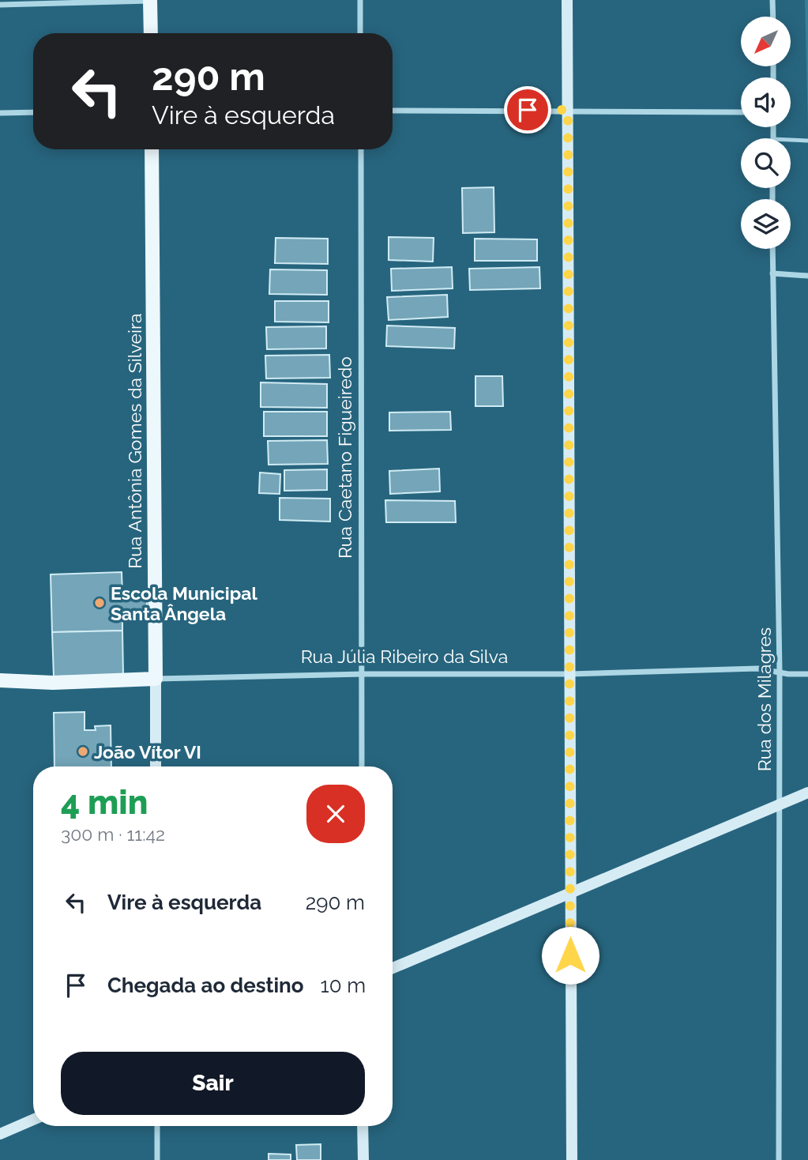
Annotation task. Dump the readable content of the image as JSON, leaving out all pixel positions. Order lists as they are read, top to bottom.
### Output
{
  "streets": {
    "main road": ["Rua Antônia Gomes da Silveira", "Rua Júlia Ribeiro da Silva"],
    "street": ["Rua Caetano Figueiredo", "Rua dos Milagres"]
  },
  "crossings": [
    ["Rua Antônia Gomes da Silveira", "Rua Júlia Ribeiro da Silva"],
    ["Rua Caetano Figueiredo", "Rua Júlia Ribeiro da Silva"],
    ["Rua Júlia Ribeiro da Silva", "Rua dos Milagres"]
  ],
  "places": ["Escola Municipal Santa Ângela", "João Vítor VI"],
  "north": "bottom left",
  "page": {
    "turn": ["290 m", "Vire à esquerda"],
    "heading": ["4 min", "300 m · 11:42"],
    "list": [
      {
        "name": "Vire à esquerda",
        "value": "290 m"
      },
      {
        "name": "Chegada ao destino",
        "value": "10 m"
      }
    ],
    "buttons": "Sair"
  }
}
